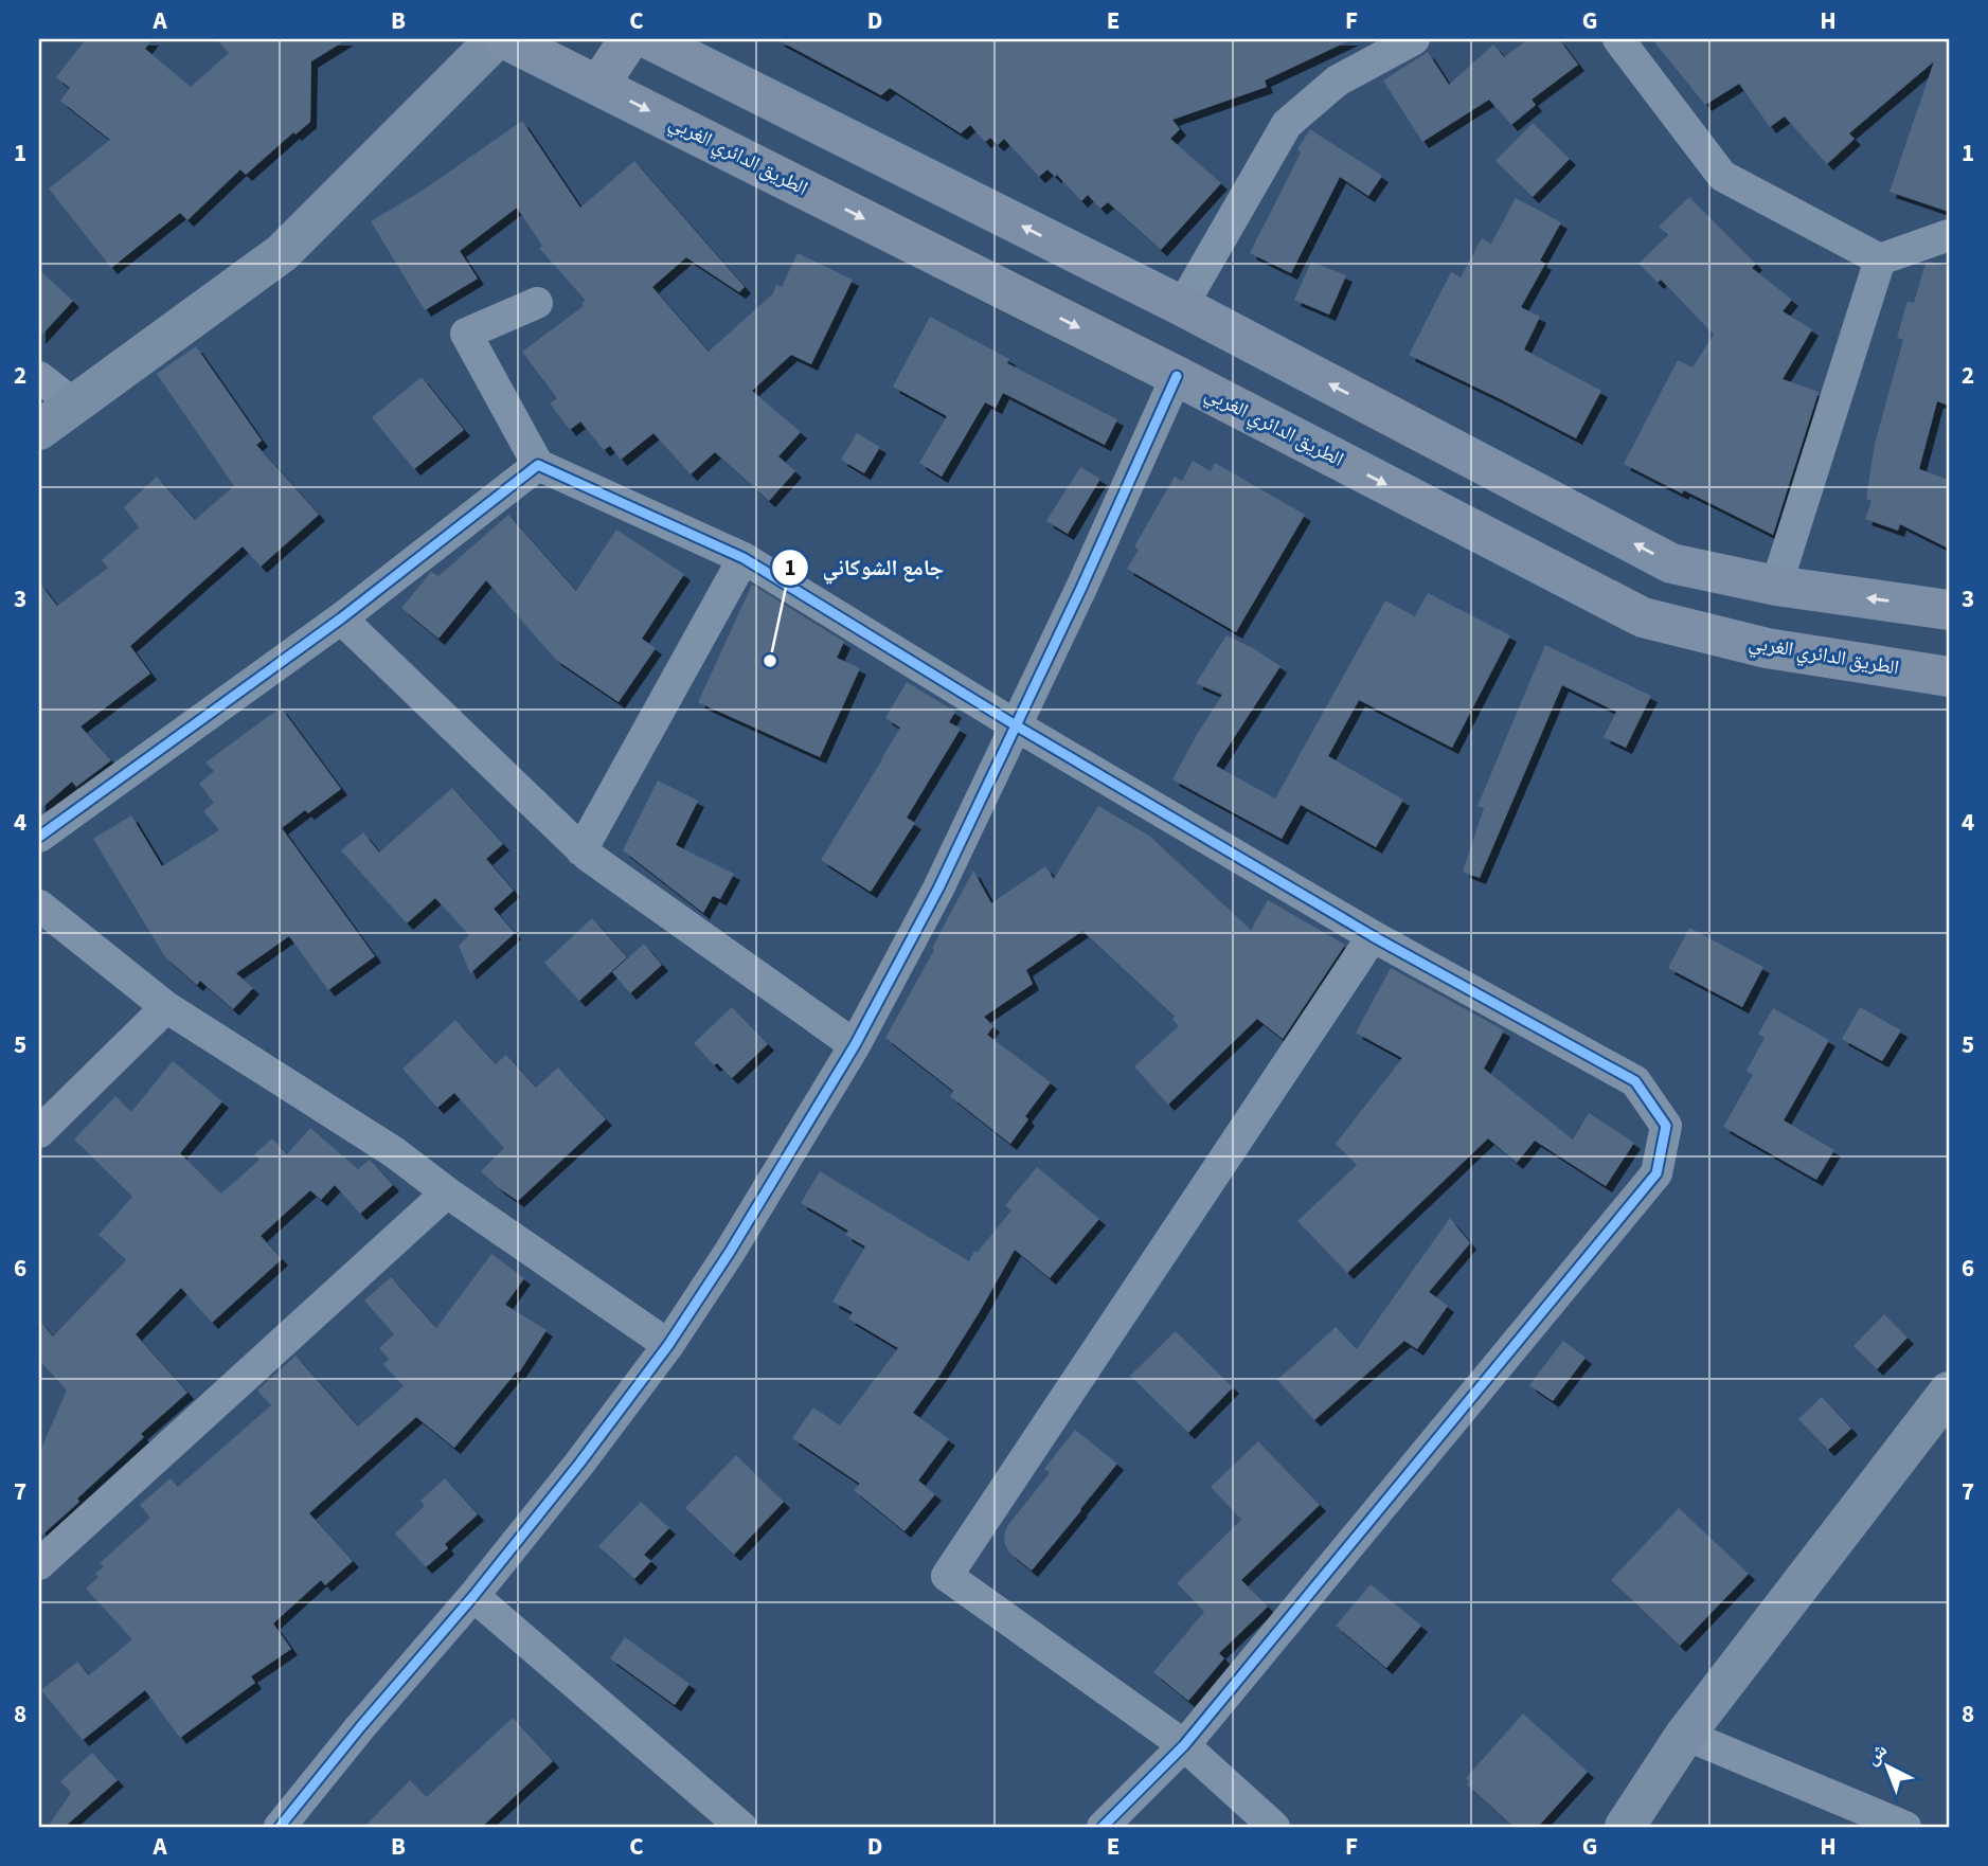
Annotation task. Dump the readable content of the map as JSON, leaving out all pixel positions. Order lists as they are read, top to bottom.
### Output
{
  "streets": {
    "main road": ["الطريق الدائري الغربي"]
  },
  "places": ["جامع الشوكاني"],
  "north": "top left",
  "grid": {
    "columns": [
      "A",
      "B",
      "C",
      "D",
      "E",
      "F",
      "G",
      "H"
    ],
    "rows": [
      "1",
      "2",
      "3",
      "4",
      "5",
      "6",
      "7",
      "8"
    ]
  }
}
